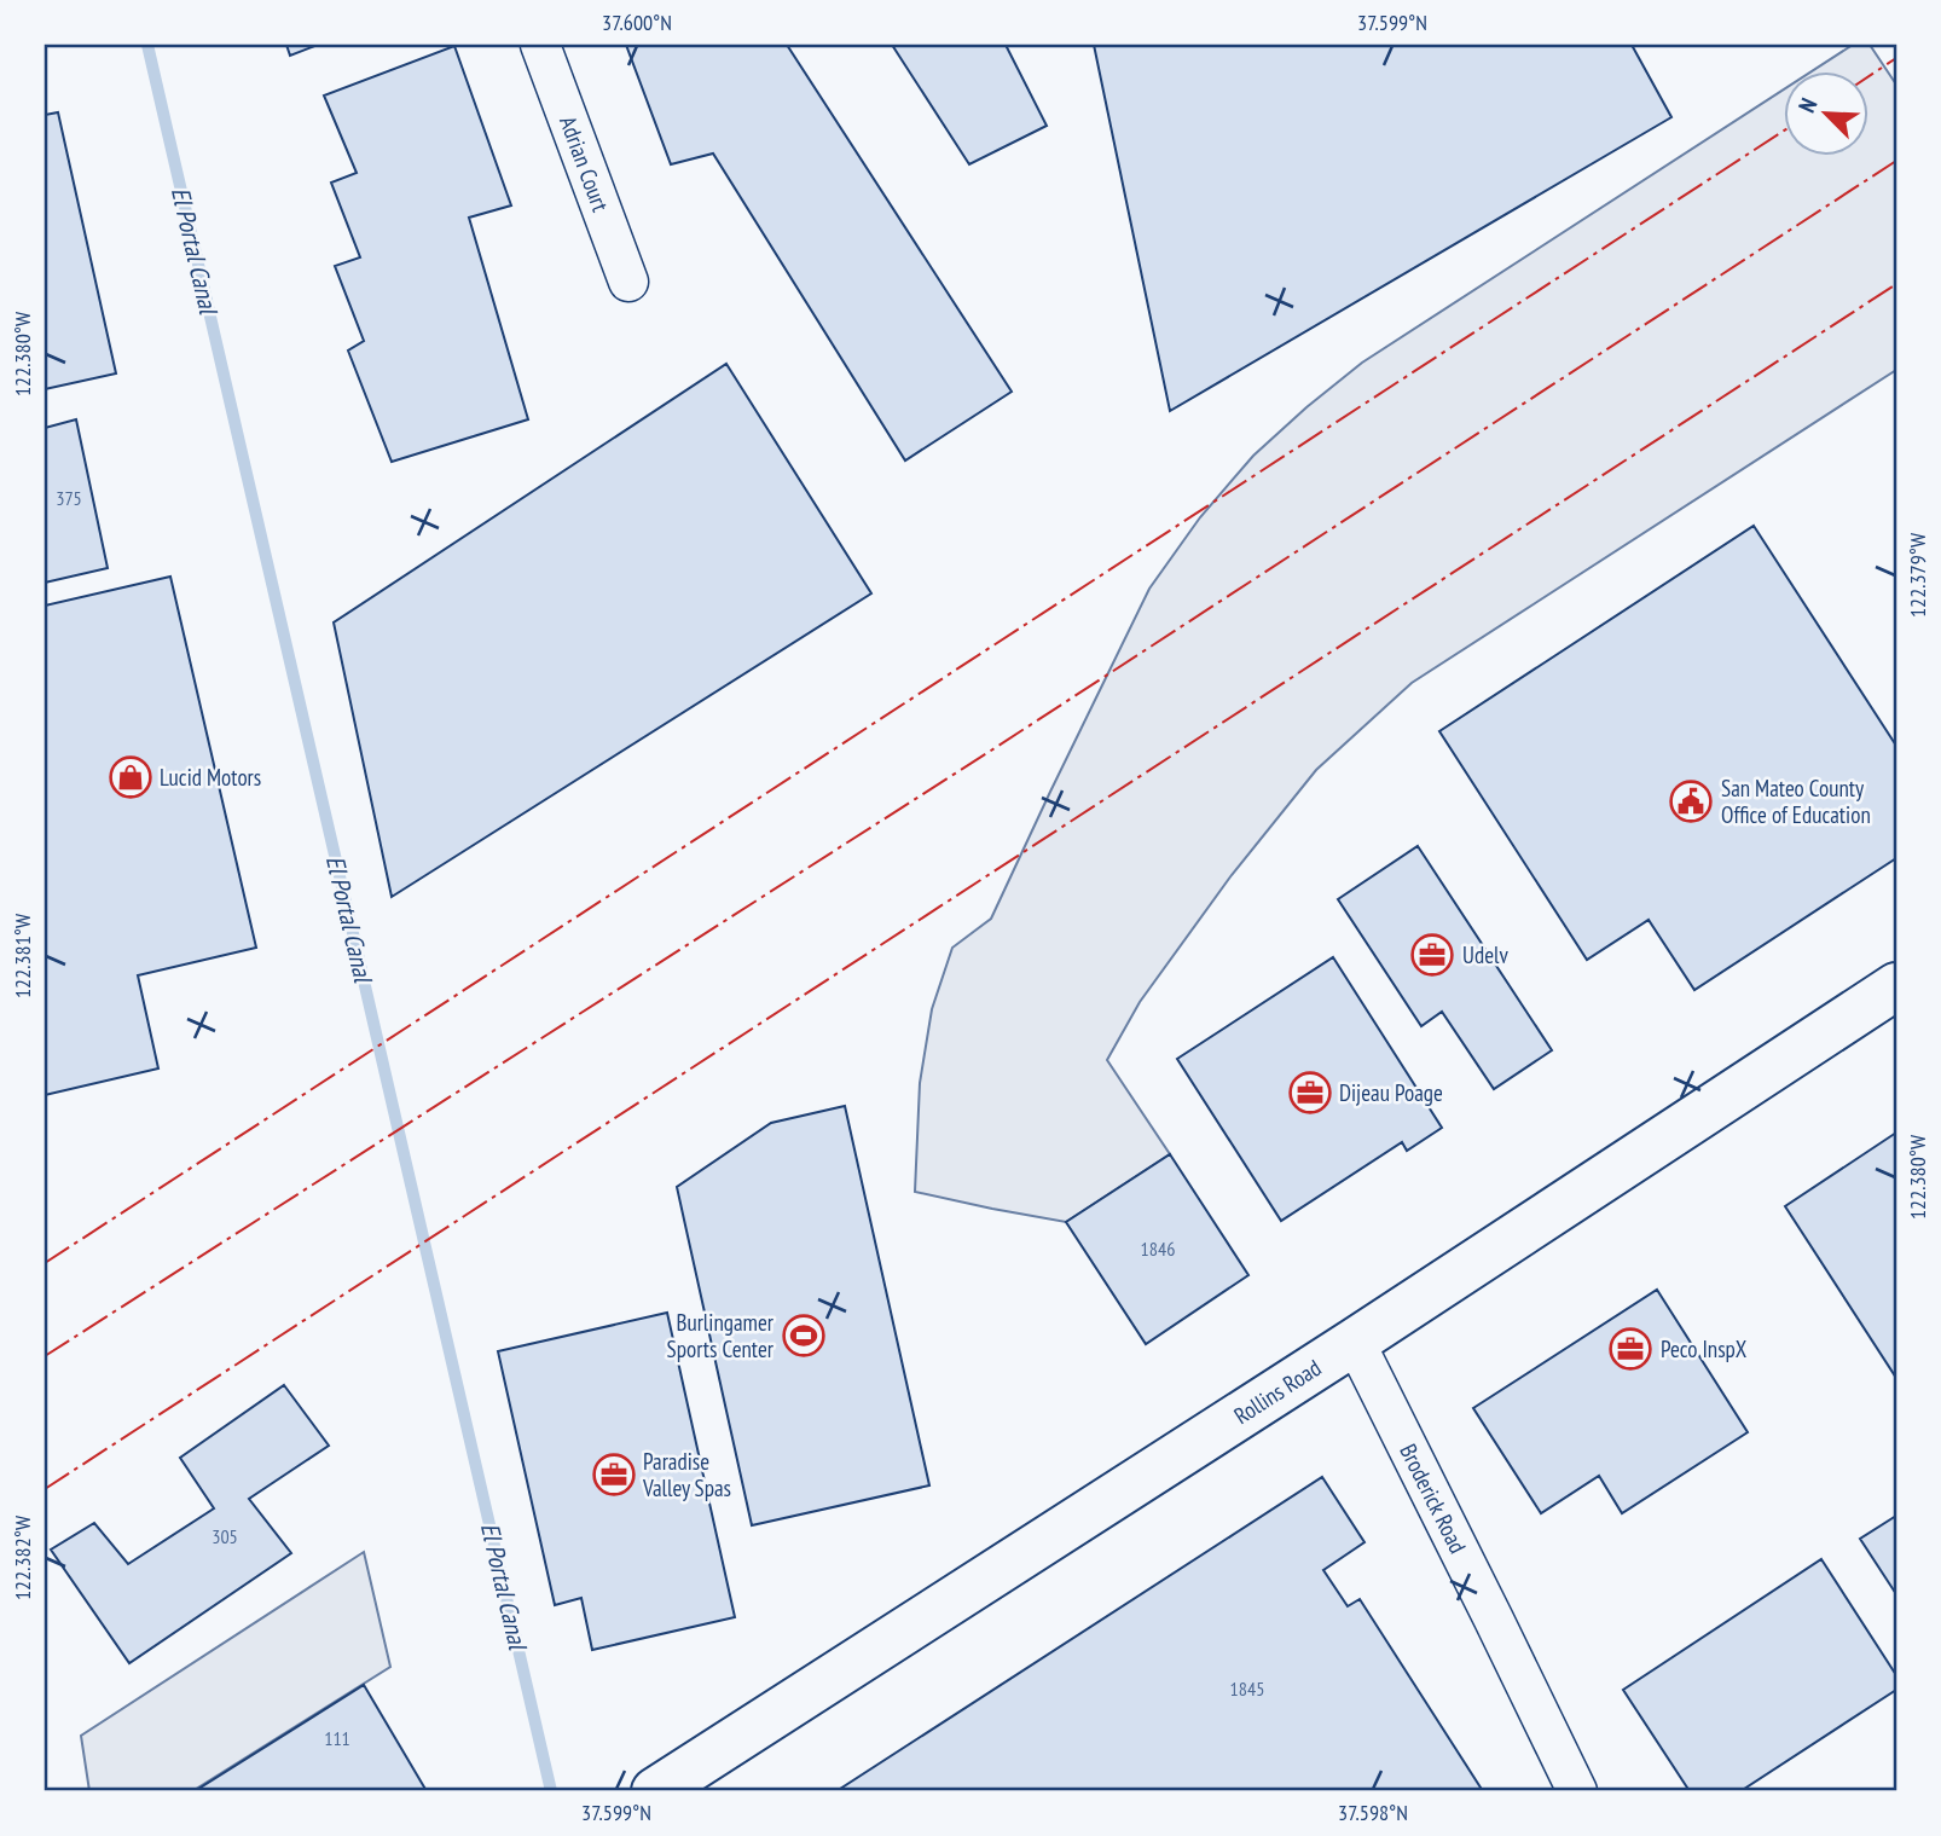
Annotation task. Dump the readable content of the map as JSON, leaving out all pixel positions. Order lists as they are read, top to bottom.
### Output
{
  "streets": {
    "main road": ["Rollins Road"],
    "street": ["Adrian Court", "Broderick Road"]
  },
  "crossings": [
    ["Rollins Road", "Broderick Road"]
  ],
  "water": ["El Portal Canal"],
  "places": {
    "shop": ["Lucid Motors"],
    "public building": ["San Mateo County Office of Education"],
    "office": [
      "Udelv",
      "Dijeau Poage",
      "Peco InspX",
      "Paradise Valley Spas"
    ],
    "sports": ["Burlingamer Sports Center"]
  },
  "house_numbers": [
    "375",
    "1846",
    "305",
    "1845",
    "111"
  ],
  "north": "top left",
  "coordinates": [
    "37.600°N",
    "37.599°N",
    "122.380°W",
    "122.379°W",
    "122.381°W",
    "122.382°W",
    "37.598°N"
  ]
}
